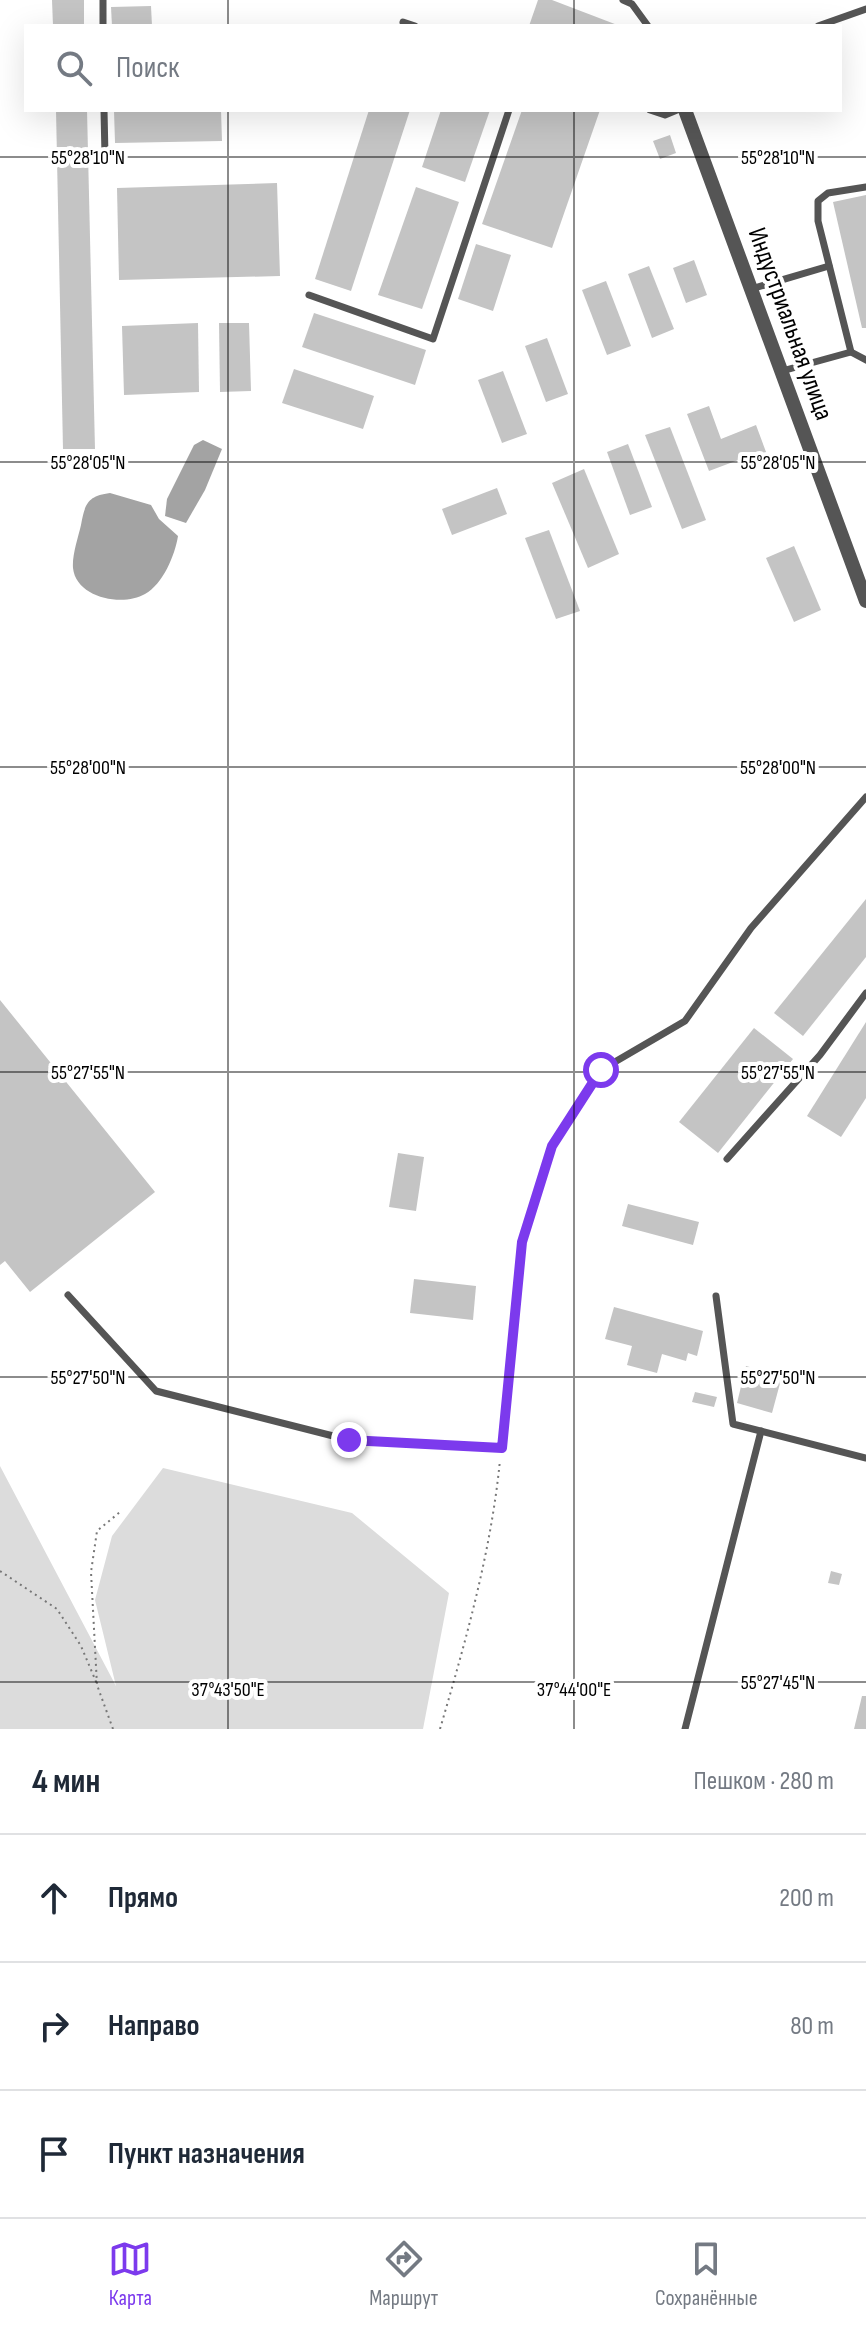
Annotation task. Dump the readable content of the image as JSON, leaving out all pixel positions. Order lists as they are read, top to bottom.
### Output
{
  "streets": {
    "street": ["Индустриальная улица"]
  },
  "page": {
    "search": "Поиск",
    "heading": ["4 мин", "Пешком · 280 m"],
    "list": [
      ["Прямо", "200 m"],
      ["Направо", "80 m"],
      "Пункт назначения"
    ],
    "nav": ["Карта", "Маршрут", "Сохранённые"]
  },
  "coordinates": [
    "55°28'10\"N",
    "55°28'05\"N",
    "55°28'00\"N",
    "55°27'55\"N",
    "55°27'50\"N",
    "55°27'45\"N",
    "37°43'50\"E",
    "37°44'00\"E"
  ]
}
